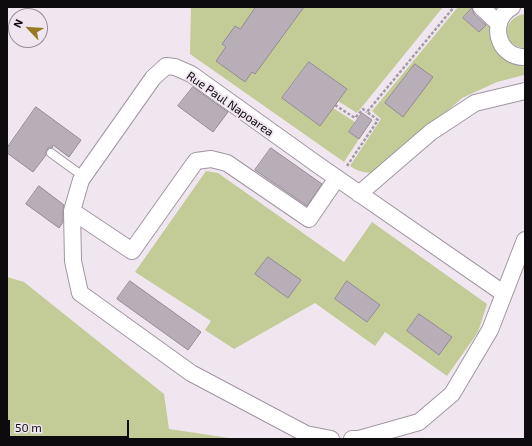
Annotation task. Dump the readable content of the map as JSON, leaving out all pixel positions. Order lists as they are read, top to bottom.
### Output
{
  "streets": {
    "street": ["Rue Paul Napoarea"]
  },
  "scale_bar": "50 m",
  "north": "top left"
}
